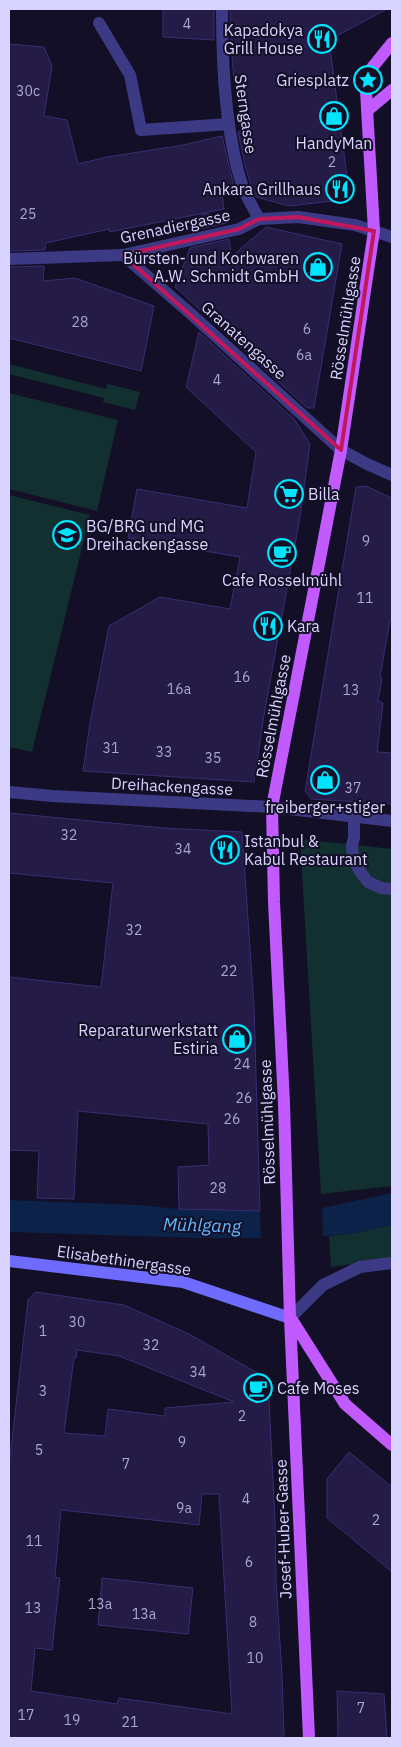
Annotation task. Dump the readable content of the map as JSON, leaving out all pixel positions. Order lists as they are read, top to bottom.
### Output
{
  "streets": {
    "main road": ["Rösselmühlgasse", "Elisabethinergasse", "Josef-Huber-Gasse"],
    "street": [
      "Sterngasse",
      "Grenadiergasse",
      "Granatengasse",
      "Dreihackengasse"
    ]
  },
  "crossings": [
    ["Sterngasse", "Grenadiergasse"],
    ["Grenadiergasse", "Rösselmühlgasse"],
    ["Grenadiergasse", "Granatengasse"],
    ["Rösselmühlgasse", "Granatengasse"],
    ["Rösselmühlgasse", "Dreihackengasse"],
    ["Rösselmühlgasse", "Elisabethinergasse"],
    ["Rösselmühlgasse", "Josef-Huber-Gasse"],
    ["Elisabethinergasse", "Josef-Huber-Gasse"]
  ],
  "water": ["Mühlgang"],
  "places": {
    "restaurant": [
      "Kapadokya Grill House",
      "Ankara Grillhaus",
      "Kara",
      "Istanbul & Kabul Restaurant"
    ],
    "place": ["Griesplatz"],
    "shop": [
      "HandyMan",
      "Bürsten- und Korbwaren A.W. Schmidt GmbH",
      "freiberger+stiger",
      "Reparaturwerkstatt Estiria"
    ],
    "supermarket": ["Billa"],
    "school or university": ["BG/BRG und MG Dreihackengasse"],
    "cafe": ["Cafe Rosselmühl", "Cafe Moses"]
  },
  "house_numbers": [
    "4",
    "30c",
    "2",
    "25",
    "28",
    "6",
    "6a",
    "4",
    "9",
    "11",
    "16",
    "16a",
    "13",
    "31",
    "33",
    "35",
    "37",
    "32",
    "34",
    "32",
    "22",
    "24",
    "26",
    "26",
    "28",
    "30",
    "1",
    "32",
    "34",
    "3",
    "2",
    "9",
    "5",
    "7",
    "4",
    "9a",
    "2",
    "11",
    "6",
    "13a",
    "13",
    "13a",
    "8",
    "10",
    "7",
    "17",
    "19",
    "21"
  ]
}
